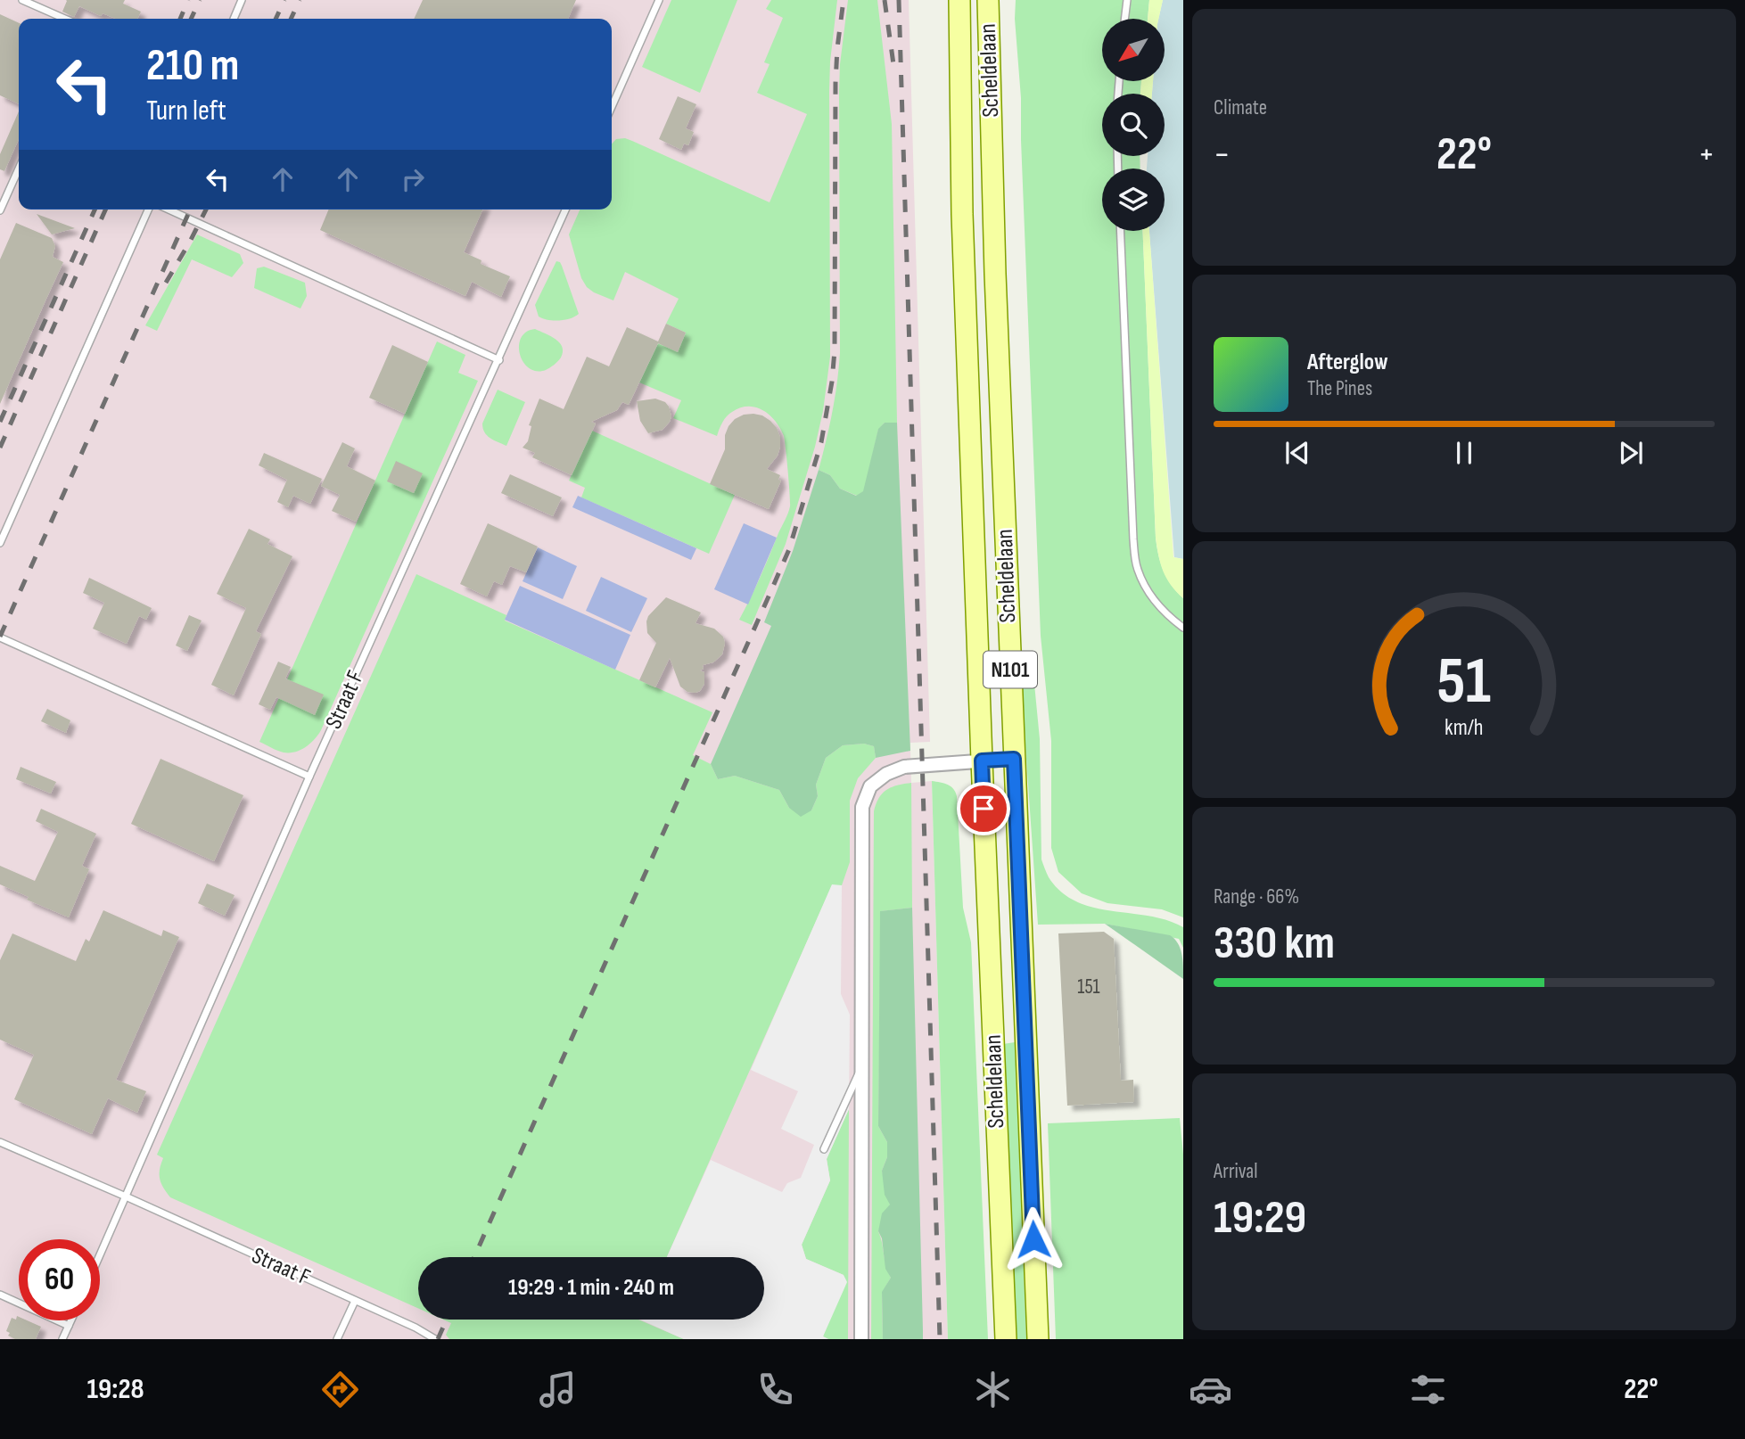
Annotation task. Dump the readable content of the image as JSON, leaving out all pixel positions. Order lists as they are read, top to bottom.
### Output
{
  "streets": {
    "main road": ["Scheldelaan", "N101"],
    "lane": ["Straat F"]
  },
  "house_numbers": ["151"],
  "north": "bottom left",
  "page": {
    "tile": [
      "Climate",
      ["Range · 66%", "330 km"],
      ["Arrival", "19:29"]
    ],
    "turn": ["210 m", "Turn left"],
    "heat": ["−", "22°", "+"],
    "song": ["Afterglow", "The Pines"],
    "limit": "60",
    "trip": "19:29 · 1 min · 240 m",
    "tabs": ["19:28", "22°"],
    "gauge": ["51", "km/h"]
  }
}
